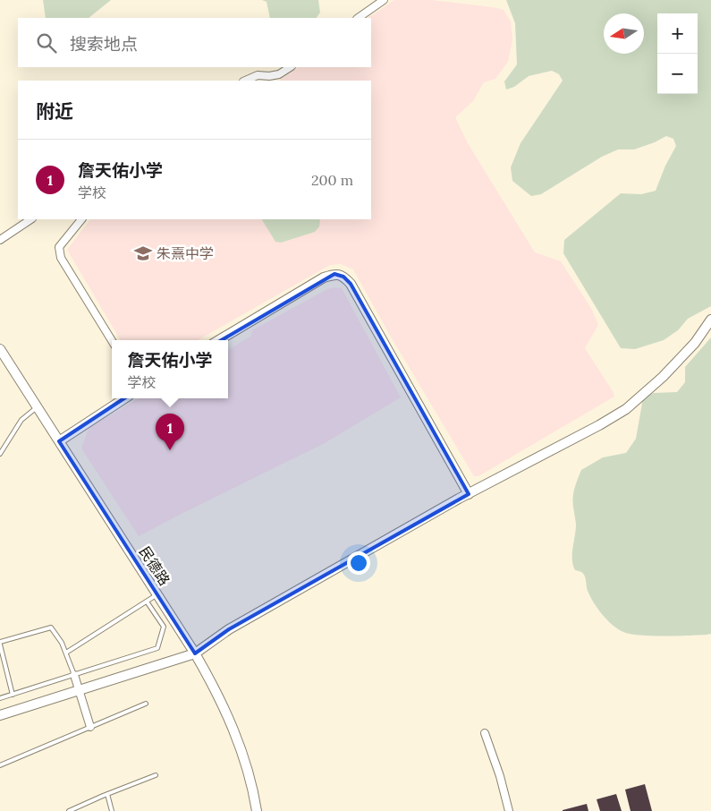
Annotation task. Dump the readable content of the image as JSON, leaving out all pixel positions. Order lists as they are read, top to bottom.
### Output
{
  "streets": {
    "street": ["民德路"]
  },
  "places": {
    "school or university": ["朱熹中学"]
  },
  "north": "left",
  "page": {
    "map_buttons": ["+", "−"],
    "search": "搜索地点",
    "heading": "附近",
    "list": [
      {
        "mark": "1",
        "name": "詹天佑小学",
        "note": "学校",
        "value": "200 m"
      }
    ],
    "popup": ["詹天佑小学", "学校"],
    "pins": "1"
  }
}
